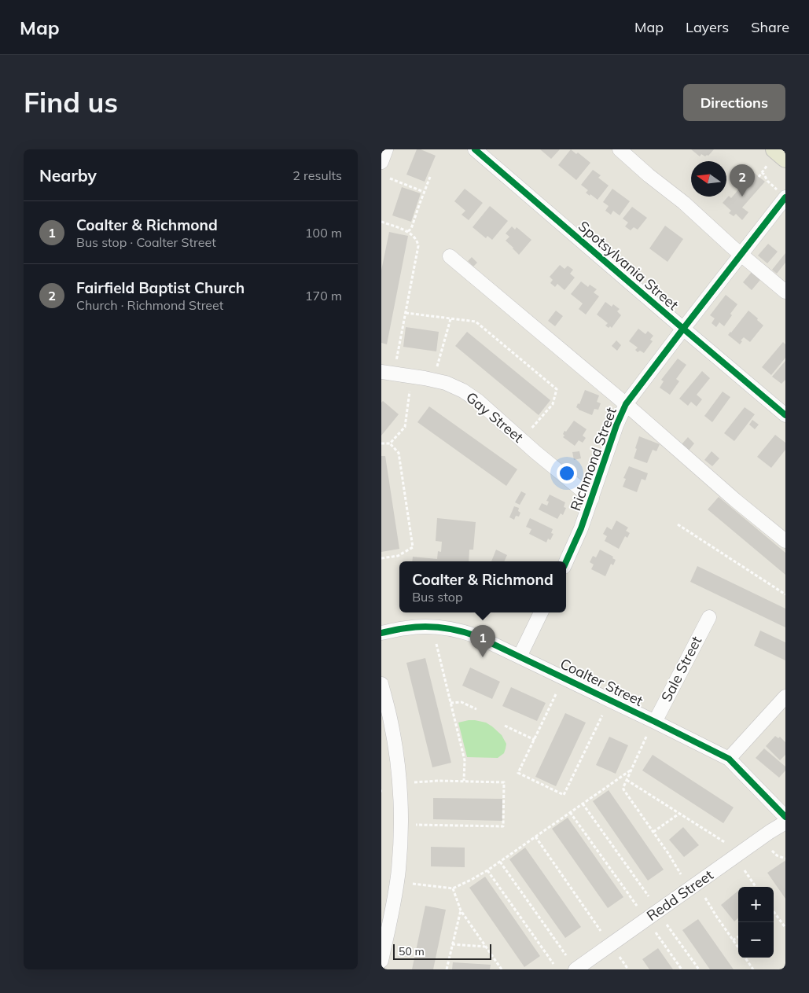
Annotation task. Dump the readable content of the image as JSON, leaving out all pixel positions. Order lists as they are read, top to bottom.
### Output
{
  "streets": {
    "street": [
      "Spotsylvania Street",
      "Gay Street",
      "Richmond Street",
      "Sale Street",
      "Coalter Street",
      "Redd Street"
    ]
  },
  "crossings": [
    ["Spotsylvania Street", "Richmond Street"],
    ["Gay Street", "Richmond Street"],
    ["Sale Street", "Coalter Street"]
  ],
  "scale_bar": "50 m",
  "north": "left",
  "page": {
    "header": "Map",
    "nav": ["Map", "Layers", "Share"],
    "buttons": "Directions",
    "title": "Find us",
    "heading": ["Nearby", "2 results"],
    "pins": ["2", "1"],
    "list": [
      {
        "mark": "1",
        "name": "Coalter & Richmond",
        "note": "Bus stop · Coalter Street",
        "value": "100 m"
      },
      {
        "mark": "2",
        "name": "Fairfield Baptist Church",
        "note": "Church · Richmond Street",
        "value": "170 m"
      }
    ],
    "popup": ["Coalter & Richmond", "Bus stop"],
    "map_buttons": ["+", "−"],
    "scale": "50 m"
  }
}
